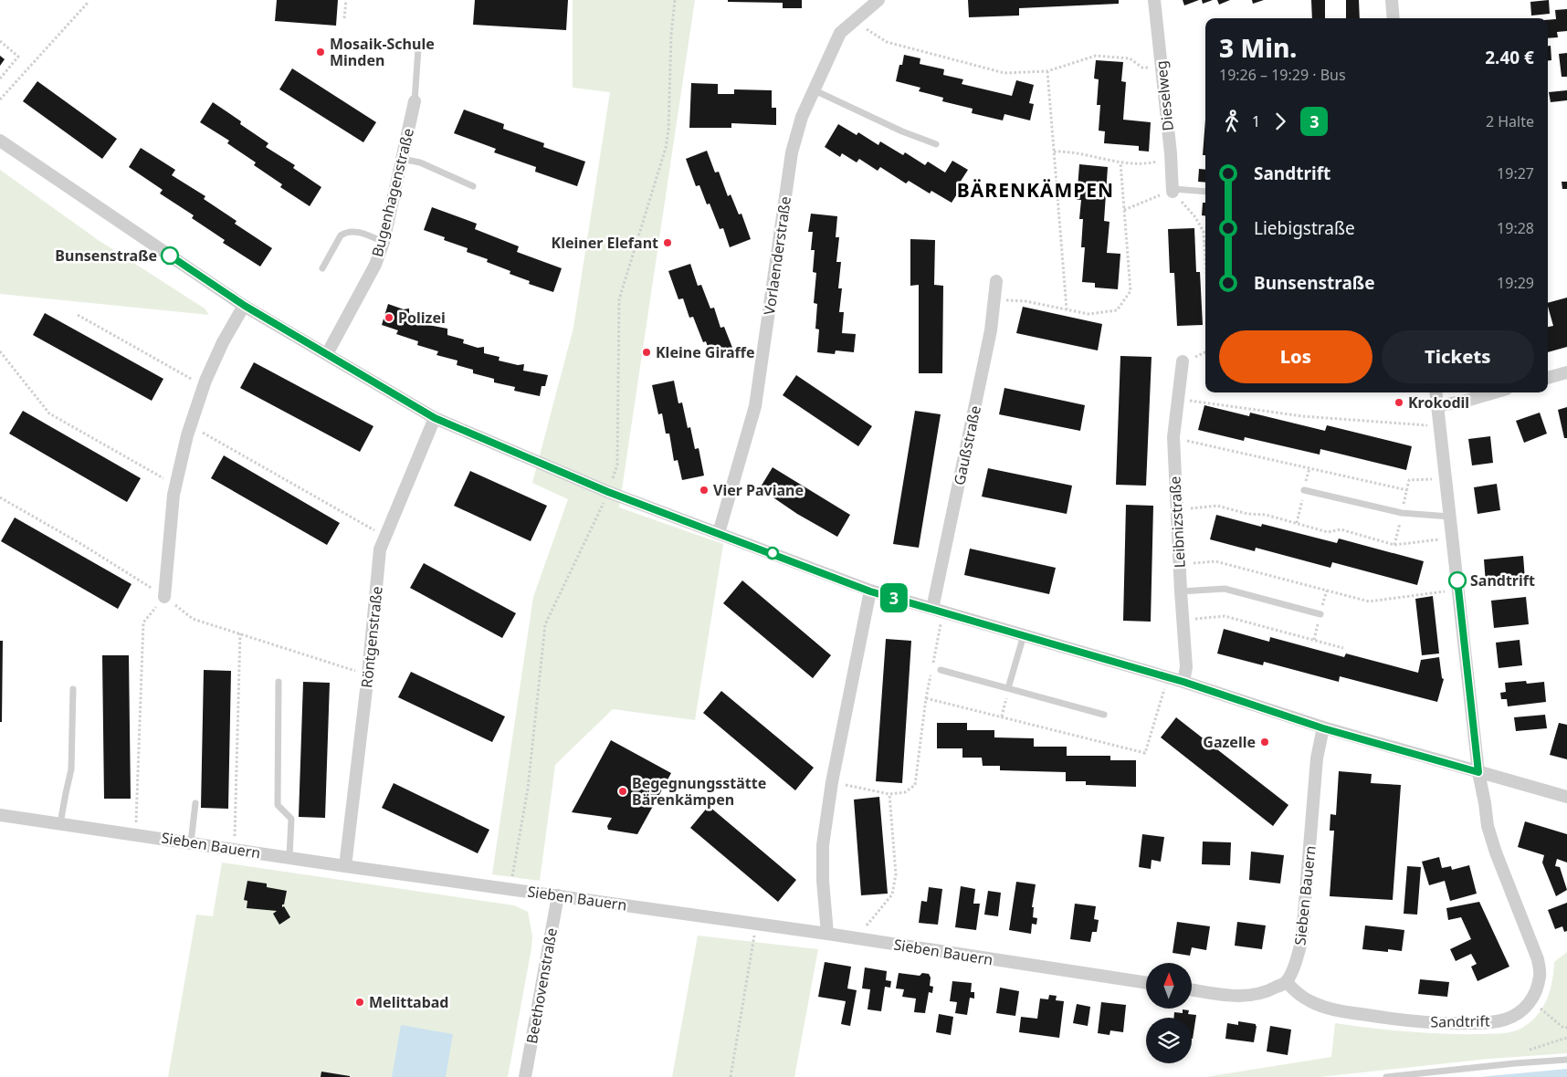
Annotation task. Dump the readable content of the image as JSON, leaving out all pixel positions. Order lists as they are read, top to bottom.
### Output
{
  "streets": {
    "street": [
      "Dieselweg",
      "Bugenhagenstraße",
      "Vorlaenderstraße",
      "Gaußstraße",
      "Leibnizstraße",
      "Röntgenstraße",
      "Sieben Bauern",
      "Beethovenstraße",
      "Sandtrift"
    ]
  },
  "crossings": [
    ["Röntgenstraße", "Sieben Bauern"],
    ["Sieben Bauern", "Beethovenstraße"],
    ["Sieben Bauern", "Sandtrift"]
  ],
  "districts": ["BÄRENKÄMPEN"],
  "places": [
    "Mosaik-Schule Minden",
    "Kleiner Elefant",
    "Bunsenstraße",
    "Polizei",
    "Kleine Giraffe",
    "Krokodil",
    "Vier Paviane",
    "Sandtrift",
    "Gazelle",
    "Begegnungsstätte Bärenkämpen",
    "Melittabad"
  ],
  "lines": ["bus line 3"],
  "north": "top",
  "page": {
    "on_map": "3",
    "heading": ["3 Min.", "19:26 – 19:29 · Bus", "2.40 €"],
    "legs": ["1", "3", "2 Halte"],
    "list": [
      {
        "name": "Sandtrift",
        "value": "19:27"
      },
      {
        "name": "Liebigstraße",
        "value": "19:28"
      },
      {
        "name": "Bunsenstraße",
        "value": "19:29"
      }
    ],
    "buttons": ["Los", "Tickets"]
  }
}
